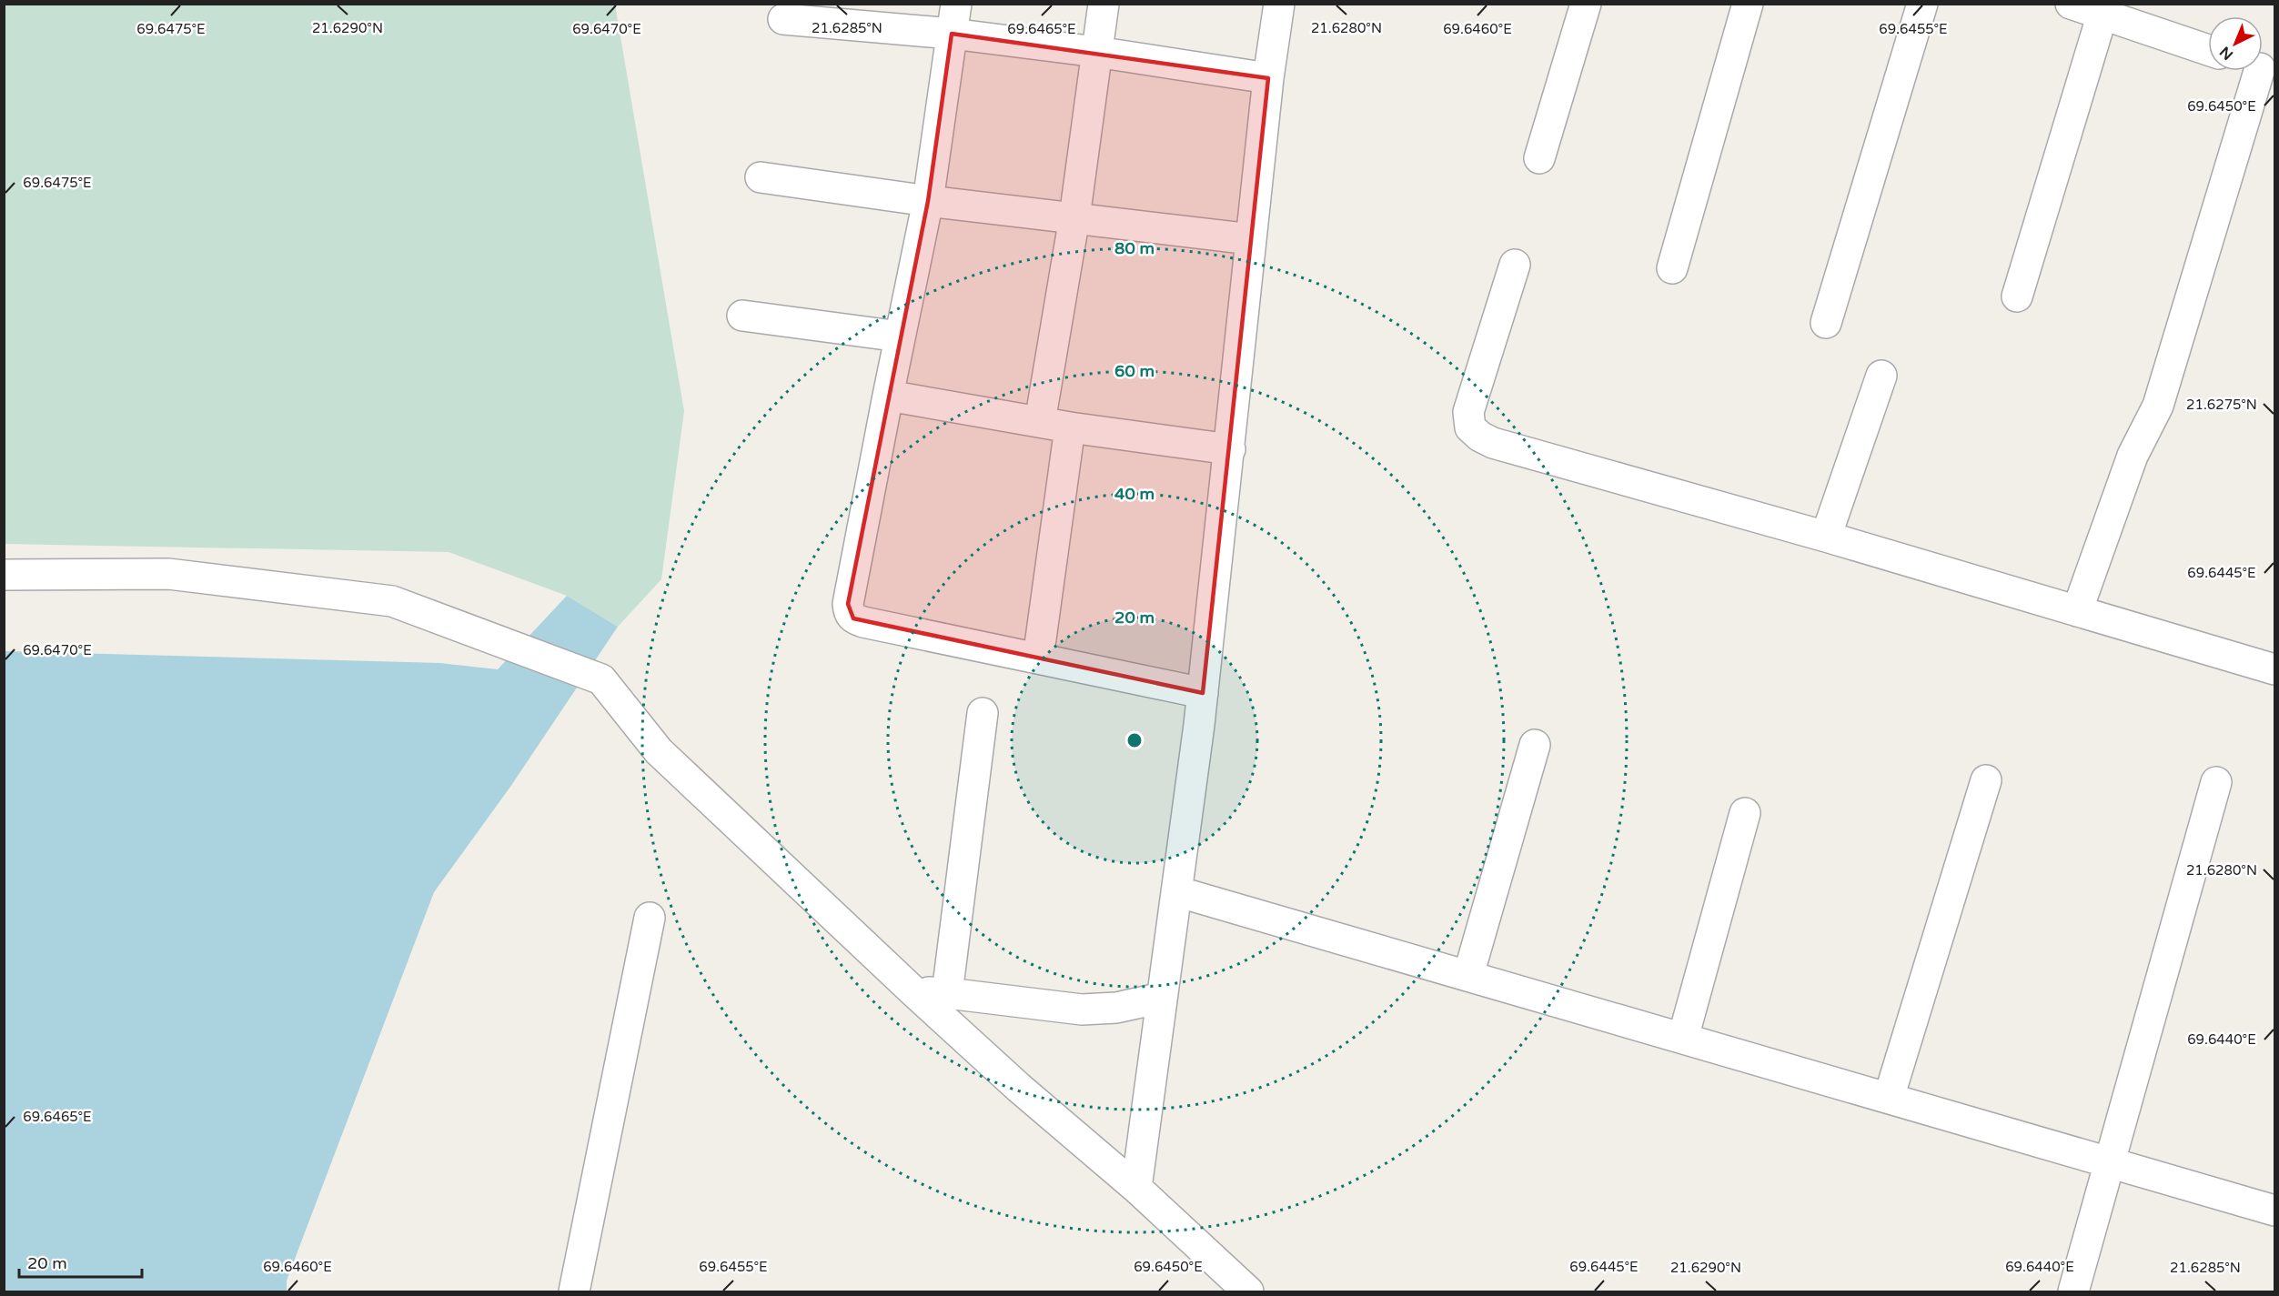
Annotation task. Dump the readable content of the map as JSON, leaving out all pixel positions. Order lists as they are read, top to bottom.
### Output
{
  "scale_bar": "20 m",
  "north": "bottom left",
  "coordinates": [
    "21.6290°N",
    "21.6285°N",
    "21.6280°N",
    "69.6460°E",
    "69.6475°E",
    "69.6470°E",
    "69.6465°E",
    "69.6455°E",
    "69.6450°E",
    "21.6275°N",
    "69.6445°E",
    "69.6440°E"
  ],
  "rings": [
    "80 m",
    "60 m",
    "40 m",
    "20 m"
  ]
}
